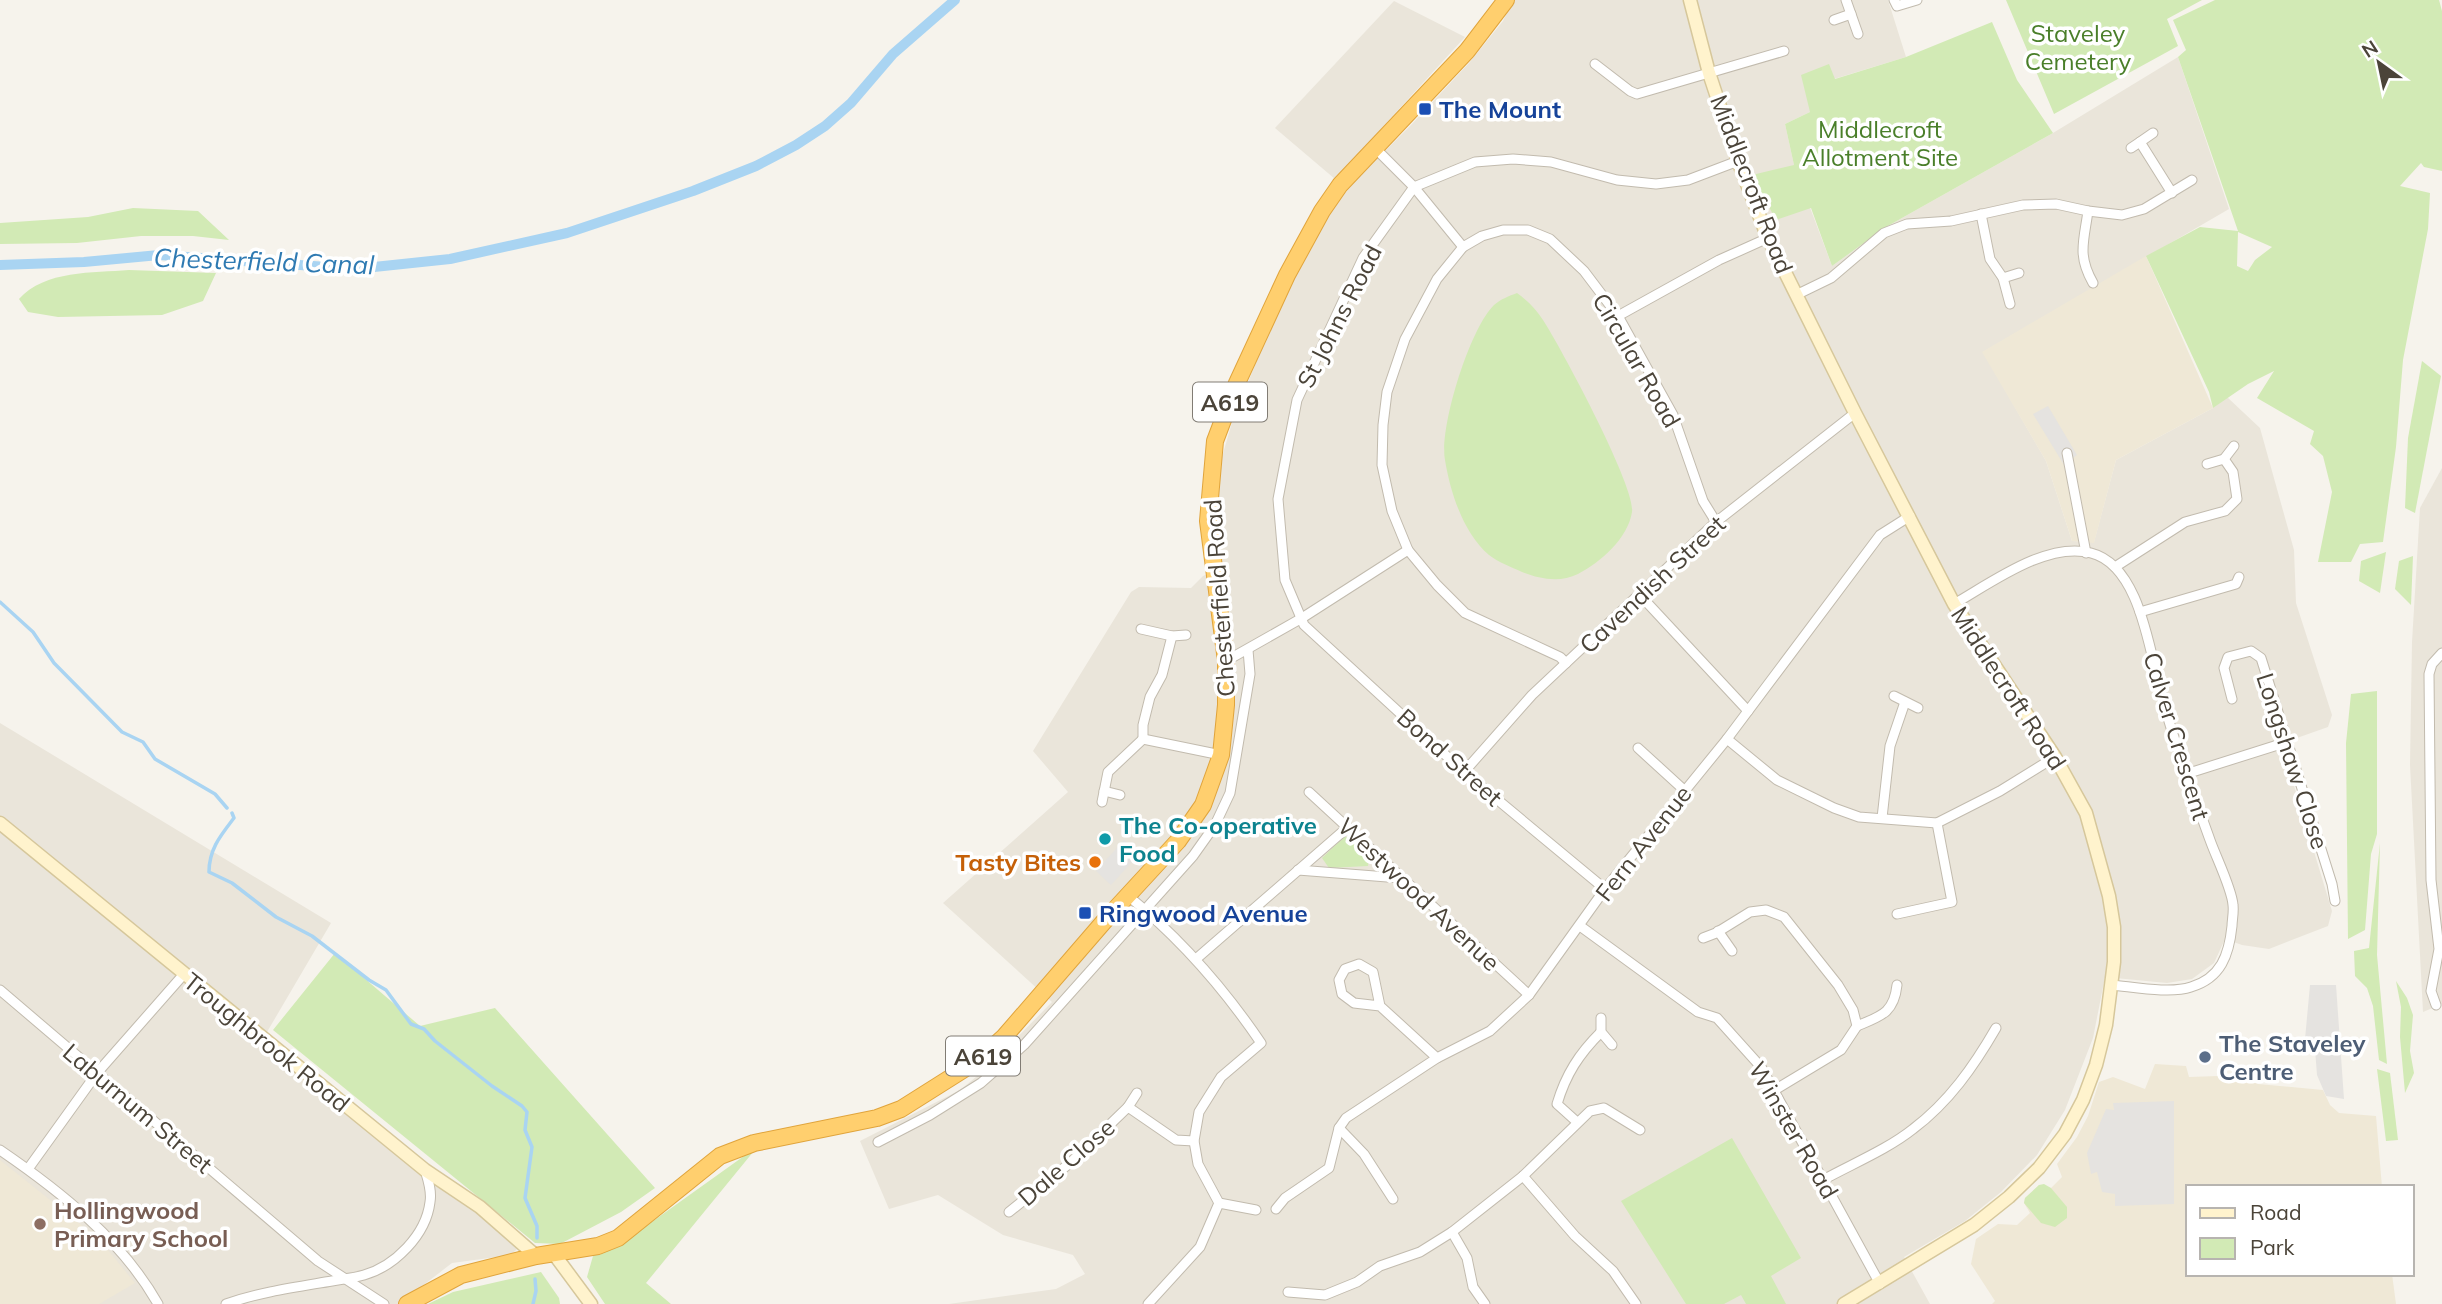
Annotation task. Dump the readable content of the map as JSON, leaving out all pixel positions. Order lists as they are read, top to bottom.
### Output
{
  "streets": {
    "highway": ["A619", "Chesterfield Road"],
    "street": [
      "Middlecroft Road",
      "St Johns Road",
      "Circular Road",
      "Cavendish Street",
      "Calver Crescent",
      "Bond Street",
      "Longshaw Close",
      "Fern Avenue",
      "Westwood Avenue",
      "Troughbrook Road",
      "Laburnum Street",
      "Winster Road",
      "Dale Close"
    ]
  },
  "crossings": [
    ["Middlecroft Road", "Cavendish Street"],
    ["Middlecroft Road", "Calver Crescent"],
    ["Middlecroft Road", "Fern Avenue"],
    ["Middlecroft Road", "Winster Road"],
    ["St Johns Road", "Bond Street"],
    ["Circular Road", "Cavendish Street"],
    ["A619", "Chesterfield Road"],
    ["A619", "Troughbrook Road"],
    ["Cavendish Street", "Bond Street"],
    ["Bond Street", "Fern Avenue"],
    ["Fern Avenue", "Westwood Avenue"],
    ["Fern Avenue", "Winster Road"]
  ],
  "water": ["Chesterfield Canal"],
  "parks": ["Staveley Cemetery", "Middlecroft Allotment Site"],
  "places": {
    "transit": ["The Mount", "Ringwood Avenue"],
    "other": [
      "The Co-operative Food",
      "Tasty Bites",
      "The Staveley Centre",
      "Hollingwood Primary School"
    ]
  },
  "legend": ["Road", "Park"],
  "north": "top left"
}
